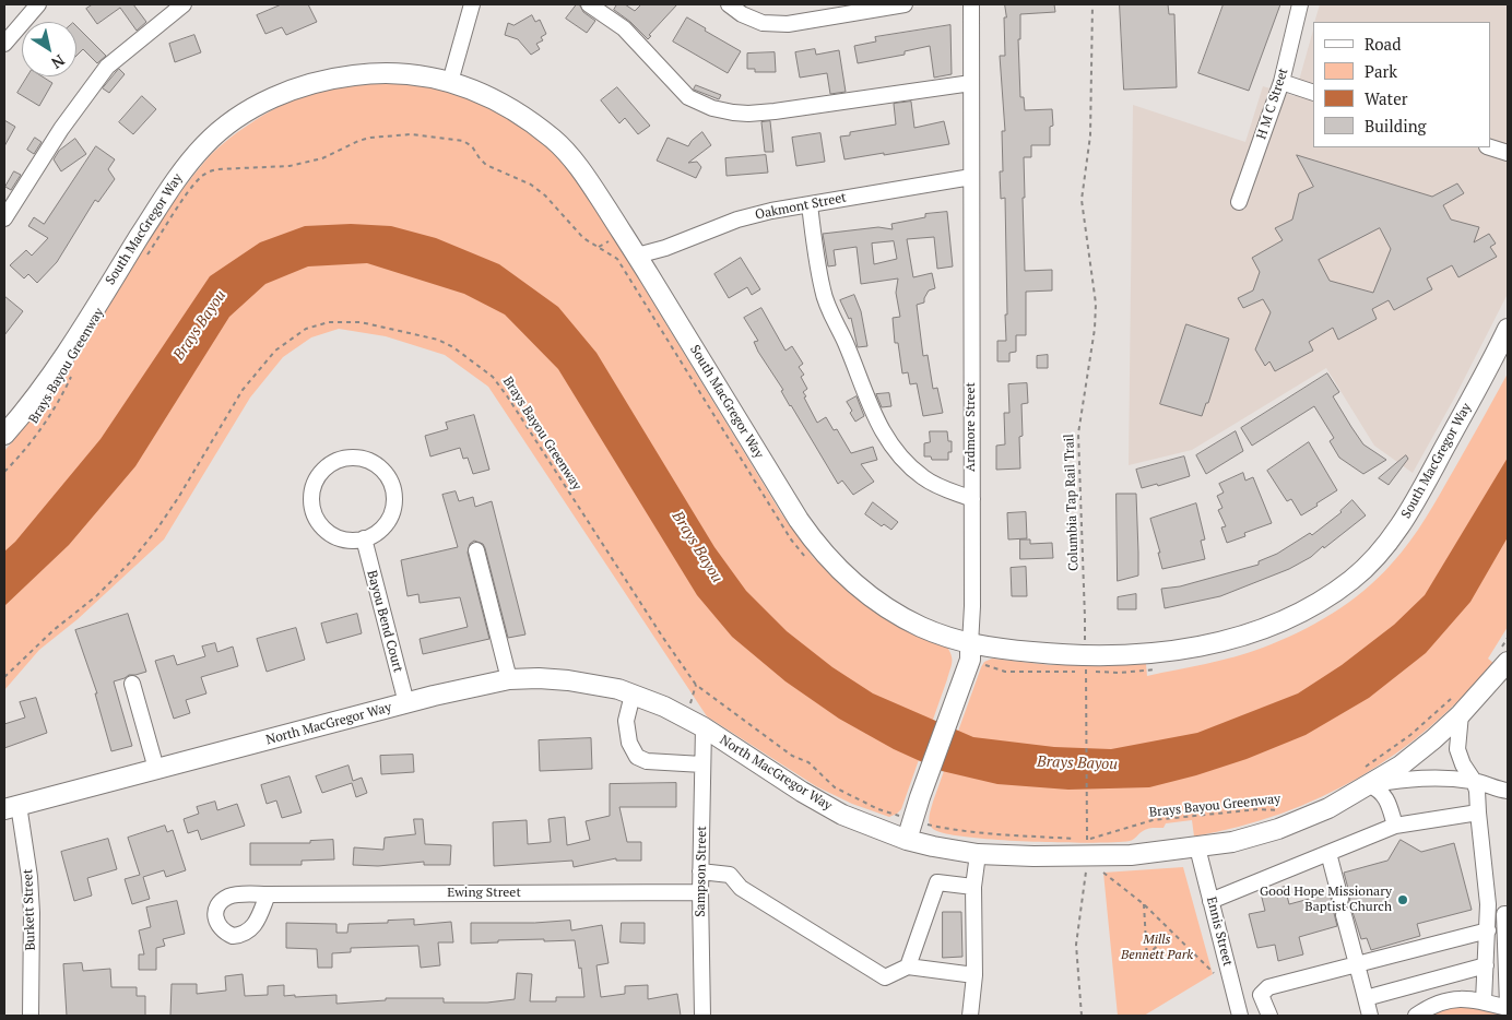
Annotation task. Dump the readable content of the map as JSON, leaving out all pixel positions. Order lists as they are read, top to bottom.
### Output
{
  "streets": {
    "main road": ["South MacGregor Way", "Ardmore Street", "North MacGregor Way"],
    "street": [
      "H M C Street",
      "Oakmont Street",
      "Bayou Bend Court",
      "Sampson Street",
      "Ewing Street",
      "Burkett Street",
      "Ennis Street"
    ],
    "path": ["Brays Bayou Greenway", "Columbia Tap Rail Trail"]
  },
  "crossings": [
    ["Oakmont Street", "South MacGregor Way"],
    ["Oakmont Street", "Ardmore Street"],
    ["South MacGregor Way", "Ardmore Street"],
    ["Ardmore Street", "North MacGregor Way"],
    ["Bayou Bend Court", "North MacGregor Way"],
    ["North MacGregor Way", "Sampson Street"],
    ["North MacGregor Way", "Burkett Street"],
    ["North MacGregor Way", "Ennis Street"],
    ["Sampson Street", "Ewing Street"]
  ],
  "water": ["Brays Bayou"],
  "parks": ["Mills Bennett Park"],
  "places": ["Good Hope Missionary Baptist Church"],
  "legend": [
    "Road",
    "Park",
    "Water",
    "Building"
  ],
  "north": "bottom right"
}
